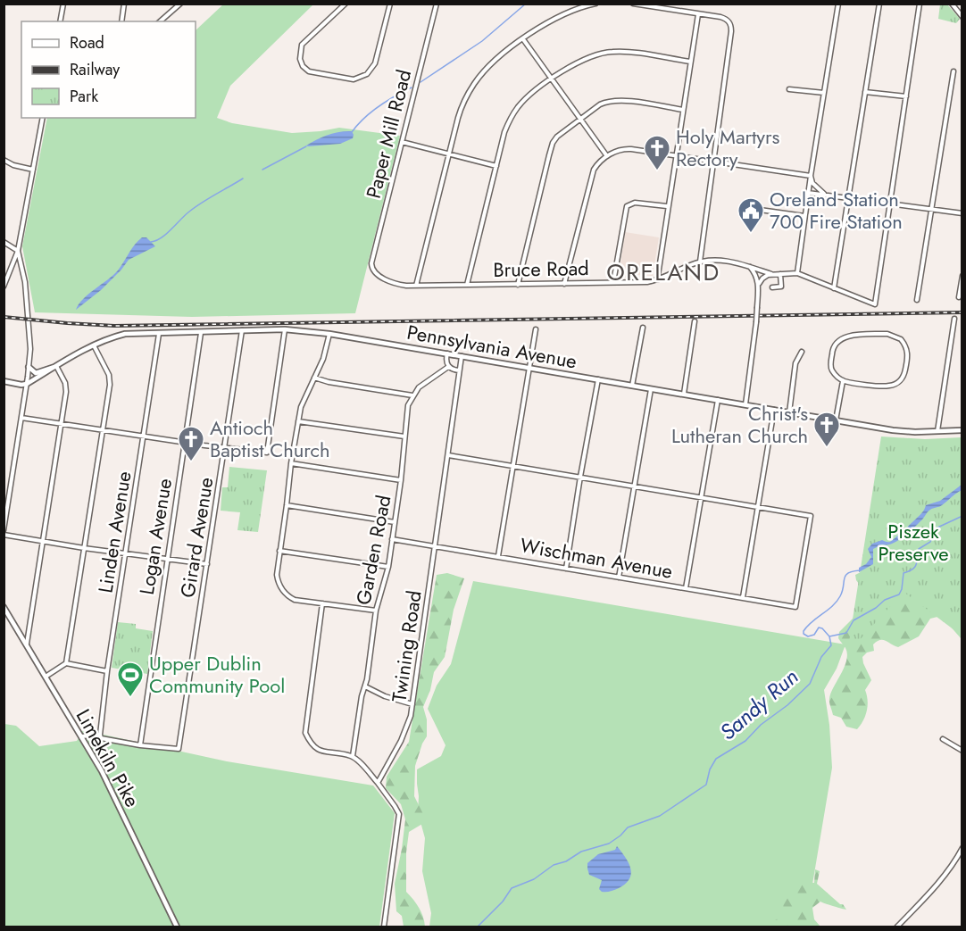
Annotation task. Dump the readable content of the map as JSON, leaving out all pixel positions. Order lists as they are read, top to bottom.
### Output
{
  "streets": {
    "main road": ["Pennsylvania Avenue", "Limekiln Pike"],
    "street": [
      "Paper Mill Road",
      "Bruce Road",
      "Linden Avenue",
      "Logan Avenue",
      "Girard Avenue",
      "Garden Road",
      "Wischman Avenue",
      "Twining Road"
    ]
  },
  "crossings": [
    ["Paper Mill Road", "Bruce Road"],
    ["Pennsylvania Avenue", "Linden Avenue"],
    ["Pennsylvania Avenue", "Logan Avenue"],
    ["Pennsylvania Avenue", "Girard Avenue"],
    ["Pennsylvania Avenue", "Twining Road"],
    ["Logan Avenue", "Girard Avenue"],
    ["Garden Road", "Wischman Avenue"],
    ["Wischman Avenue", "Twining Road"]
  ],
  "districts": ["ORELAND"],
  "water": ["Sandy Run"],
  "parks": ["Piszek Preserve"],
  "places": {
    "church": ["Holy Martyrs Rectory", "Christ's Lutheran Church", "Antioch Baptist Church"],
    "public building": ["Oreland Station 700 Fire Station"],
    "sports": ["Upper Dublin Community Pool"]
  },
  "legend": ["Road", "Railway", "Park"]
}
